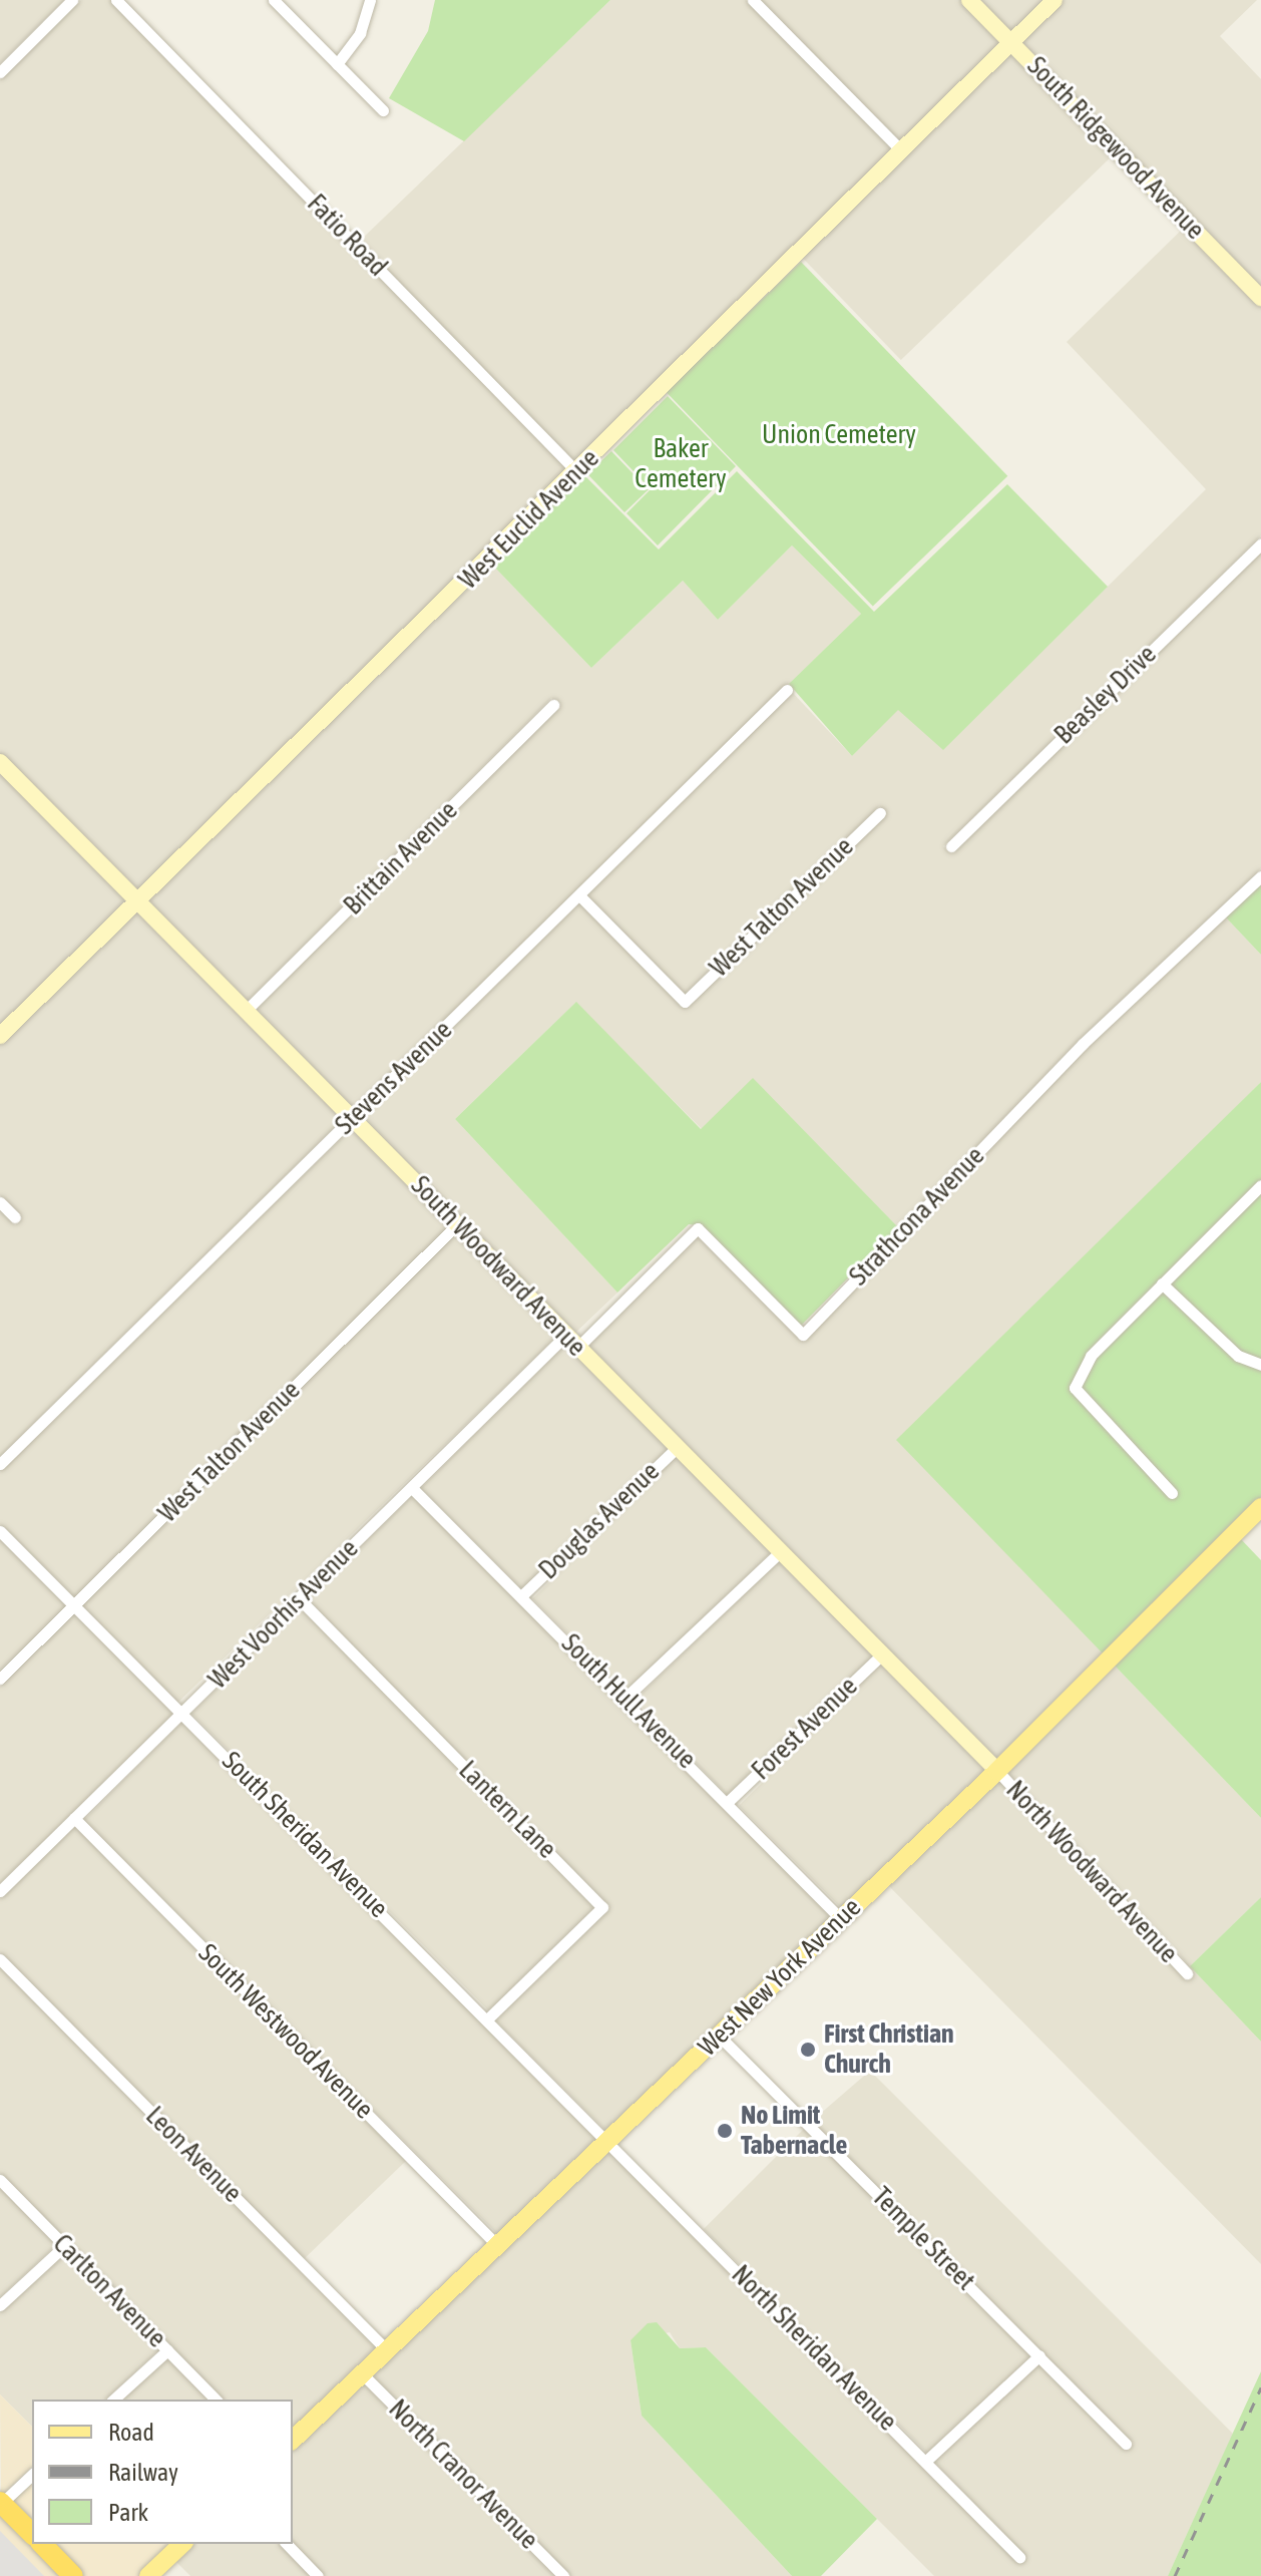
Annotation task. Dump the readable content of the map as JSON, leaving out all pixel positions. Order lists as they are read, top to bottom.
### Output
{
  "streets": {
    "main road": ["West New York Avenue"],
    "street": [
      "South Ridgewood Avenue",
      "Fatio Road",
      "West Euclid Avenue",
      "Beasley Drive",
      "Brittain Avenue",
      "West Talton Avenue",
      "Stevens Avenue",
      "Strathcona Avenue",
      "South Woodward Avenue",
      "Douglas Avenue",
      "West Voorhis Avenue",
      "South Hull Avenue",
      "Forest Avenue",
      "Lantern Lane",
      "South Sheridan Avenue",
      "North Woodward Avenue",
      "South Westwood Avenue",
      "Leon Avenue",
      "Temple Street",
      "Carlton Avenue",
      "North Sheridan Avenue",
      "North Cranor Avenue"
    ]
  },
  "crossings": [
    ["South Ridgewood Avenue", "West Euclid Avenue"],
    ["Fatio Road", "West Euclid Avenue"],
    ["West Euclid Avenue", "South Woodward Avenue"],
    ["Brittain Avenue", "South Woodward Avenue"],
    ["West Talton Avenue", "Stevens Avenue"],
    ["West Talton Avenue", "South Woodward Avenue"],
    ["West Talton Avenue", "South Sheridan Avenue"],
    ["Stevens Avenue", "South Woodward Avenue"],
    ["Strathcona Avenue", "South Woodward Avenue"],
    ["Strathcona Avenue", "West Voorhis Avenue"],
    ["South Woodward Avenue", "Douglas Avenue"],
    ["South Woodward Avenue", "West Voorhis Avenue"],
    ["South Woodward Avenue", "Forest Avenue"],
    ["South Woodward Avenue", "North Woodward Avenue"],
    ["South Woodward Avenue", "West New York Avenue"],
    ["Douglas Avenue", "South Hull Avenue"],
    ["West Voorhis Avenue", "South Hull Avenue"],
    ["West Voorhis Avenue", "Lantern Lane"],
    ["West Voorhis Avenue", "South Sheridan Avenue"],
    ["West Voorhis Avenue", "South Westwood Avenue"],
    ["South Hull Avenue", "Forest Avenue"],
    ["South Hull Avenue", "West New York Avenue"],
    ["Lantern Lane", "South Sheridan Avenue"],
    ["South Sheridan Avenue", "West New York Avenue"],
    ["South Sheridan Avenue", "North Sheridan Avenue"],
    ["North Woodward Avenue", "West New York Avenue"],
    ["West New York Avenue", "South Westwood Avenue"],
    ["West New York Avenue", "Leon Avenue"],
    ["West New York Avenue", "Temple Street"],
    ["West New York Avenue", "North Sheridan Avenue"],
    ["West New York Avenue", "North Cranor Avenue"]
  ],
  "parks": ["Union Cemetery", "Baker Cemetery"],
  "places": ["First Christian Church", "No Limit Tabernacle"],
  "legend": ["Road", "Railway", "Park"]
}
